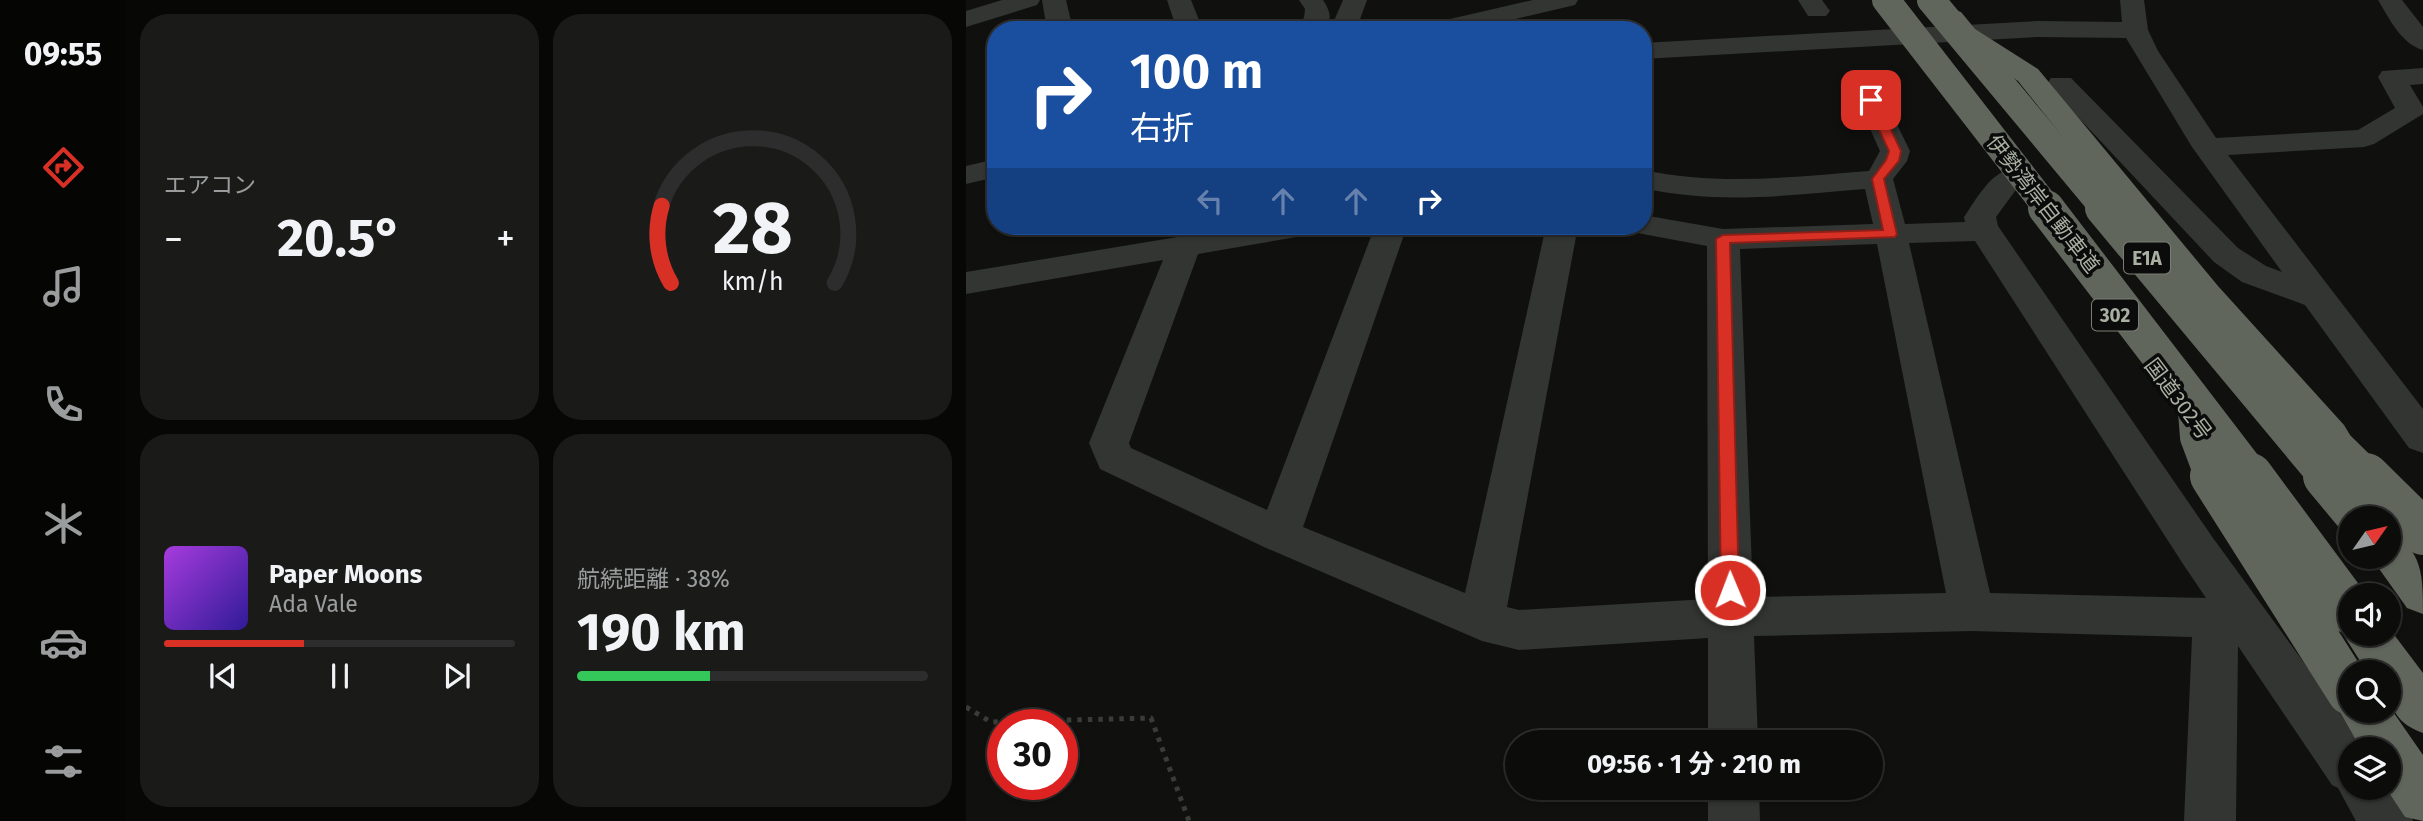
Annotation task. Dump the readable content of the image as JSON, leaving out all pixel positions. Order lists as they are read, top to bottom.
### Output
{
  "streets": {
    "highway": [
      "伊勢湾岸自動車道",
      "E1A",
      "302",
      "国道302号"
    ]
  },
  "crossings": [
    ["伊勢湾岸自動車道", "国道302号"]
  ],
  "north": "top right",
  "page": {
    "tabs": "09:55",
    "tile": [
      "エアコン",
      ["航続距離 · 38%", "190 km"]
    ],
    "turn": ["100 m", "右折"],
    "heat": ["−", "20.5°", "+"],
    "song": ["Paper Moons", "Ada Vale"],
    "limit": "30",
    "trip": "09:56 · 1 分 · 210 m",
    "gauge": ["28", "km/h"]
  }
}
